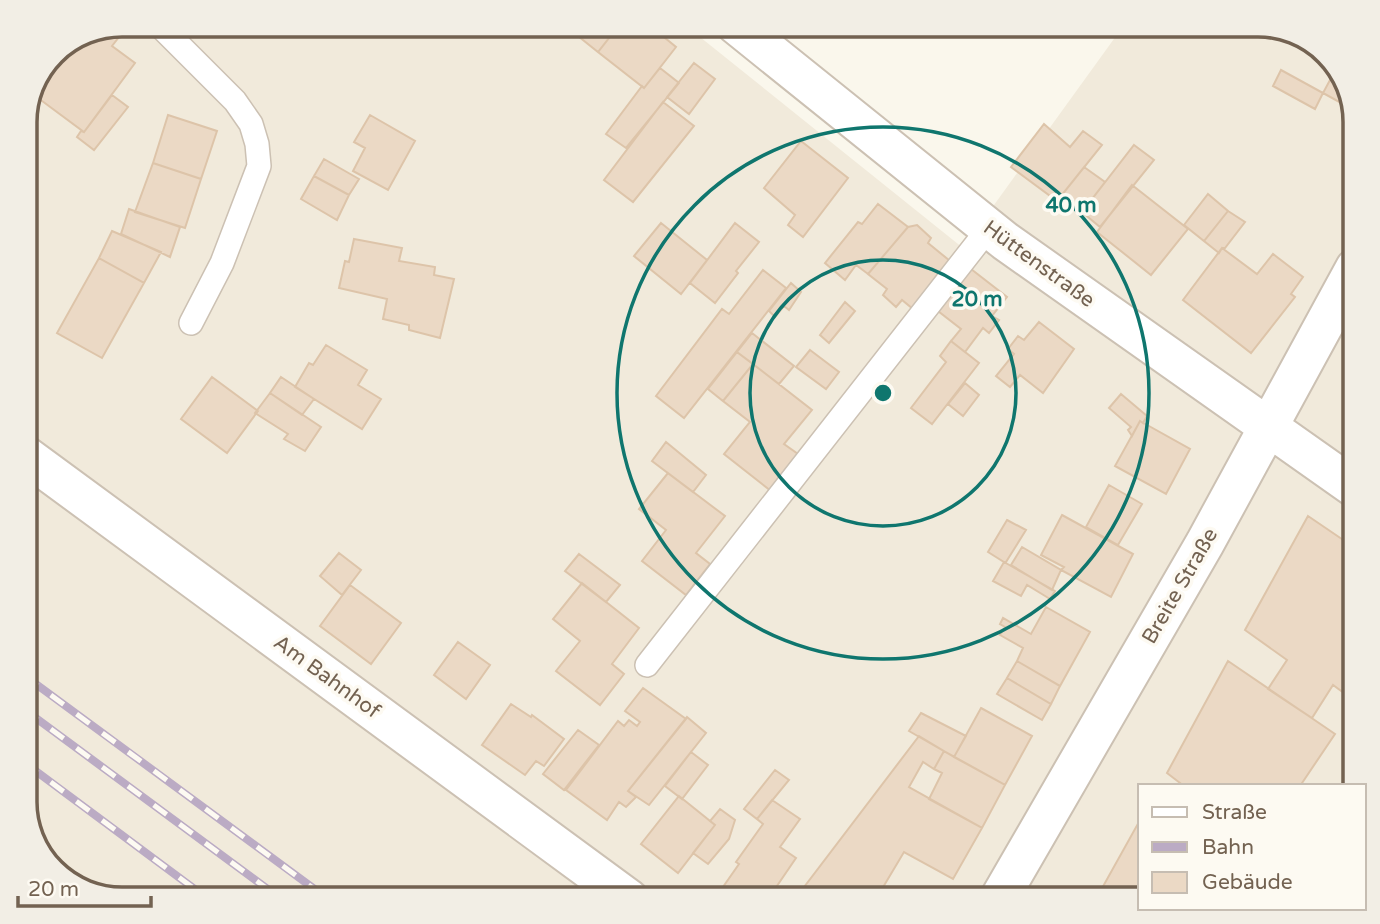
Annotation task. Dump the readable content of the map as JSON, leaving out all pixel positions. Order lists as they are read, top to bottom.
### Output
{
  "streets": {
    "street": ["Hüttenstraße", "Breite Straße", "Am Bahnhof"]
  },
  "crossings": [
    ["Hüttenstraße", "Breite Straße"]
  ],
  "legend": ["Straße", "Bahn", "Gebäude"],
  "scale_bar": "20 m",
  "rings": ["40 m", "20 m"]
}
